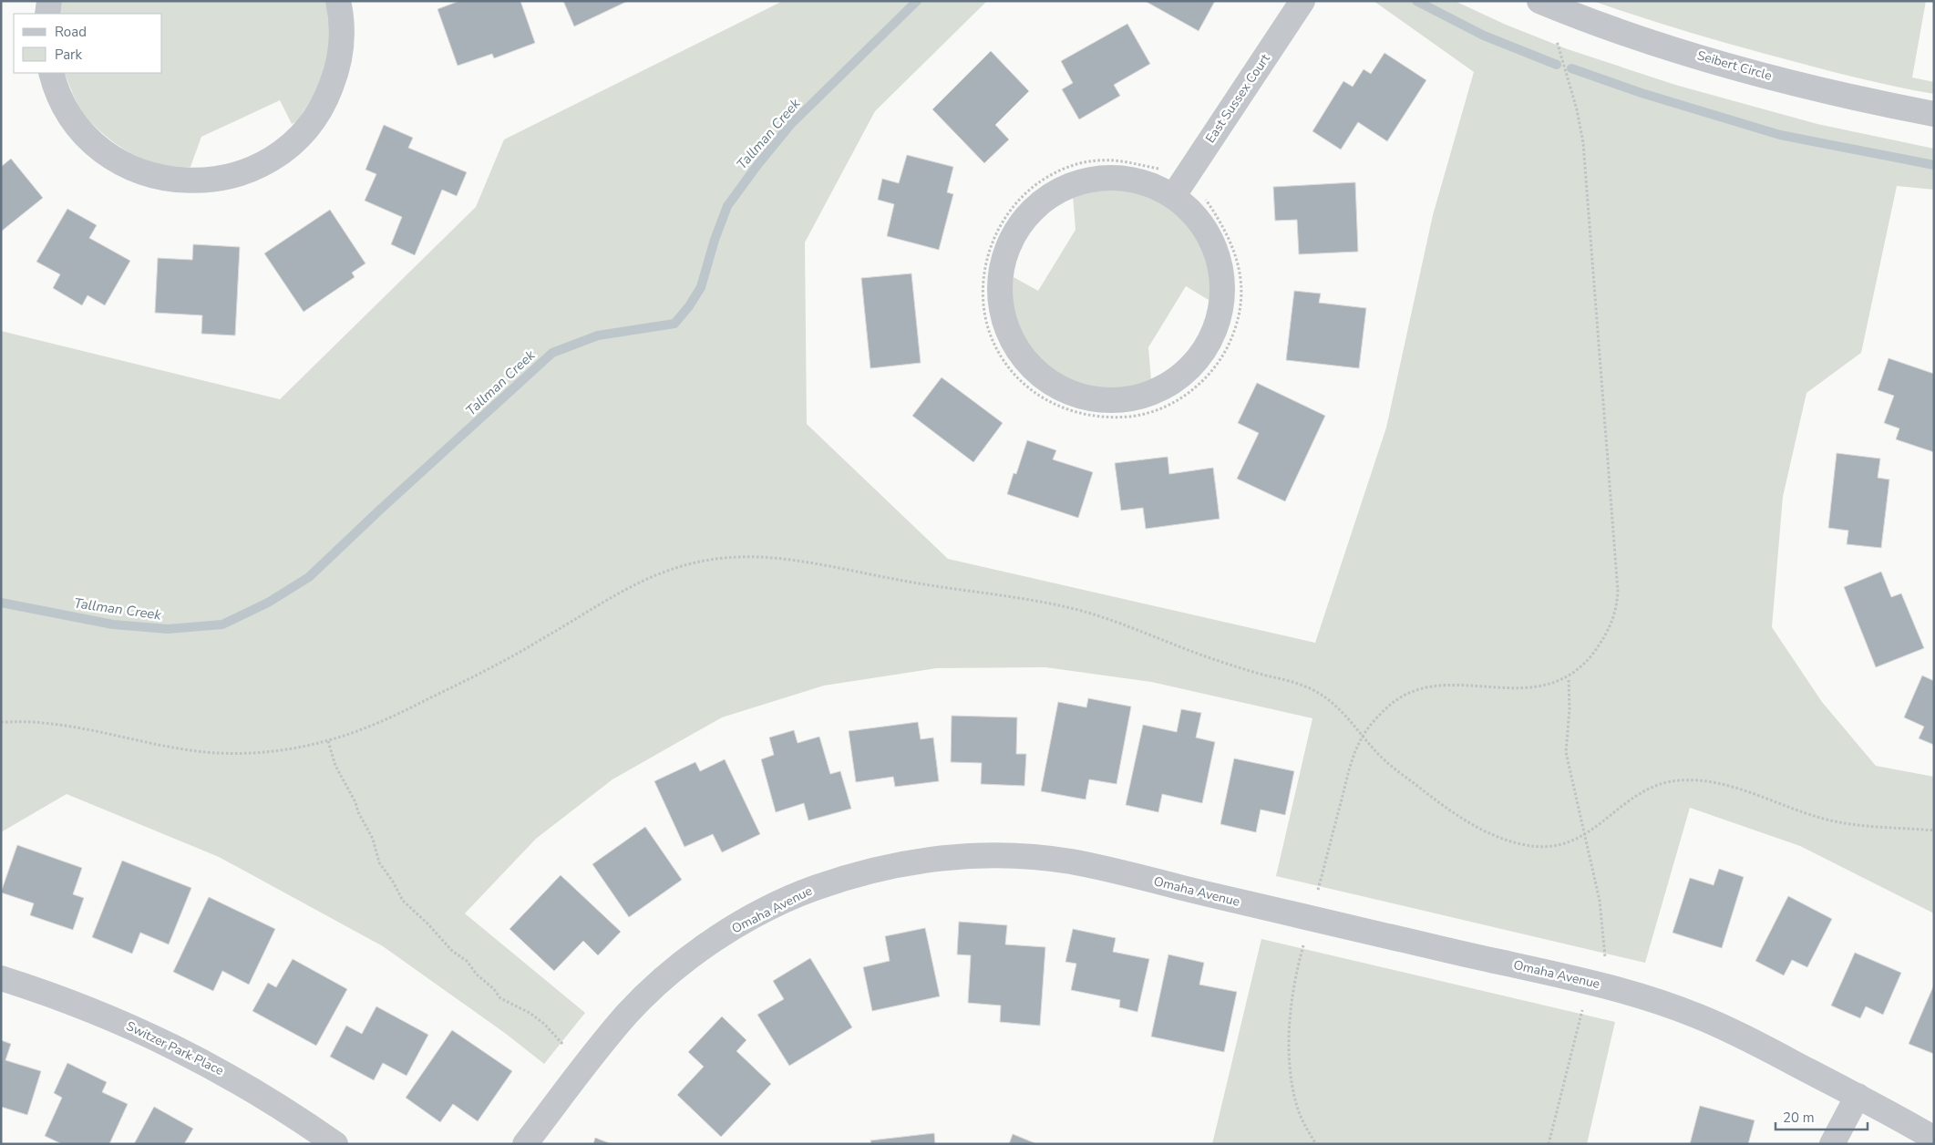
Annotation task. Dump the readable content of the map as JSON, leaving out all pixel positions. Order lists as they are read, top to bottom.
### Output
{
  "streets": {
    "street": [
      "Seibert Circle",
      "East Sussex Court",
      "Omaha Avenue",
      "Switzer Park Place"
    ]
  },
  "water": ["Tallman Creek"],
  "legend": ["Road", "Park"],
  "scale_bar": "20 m"
}
